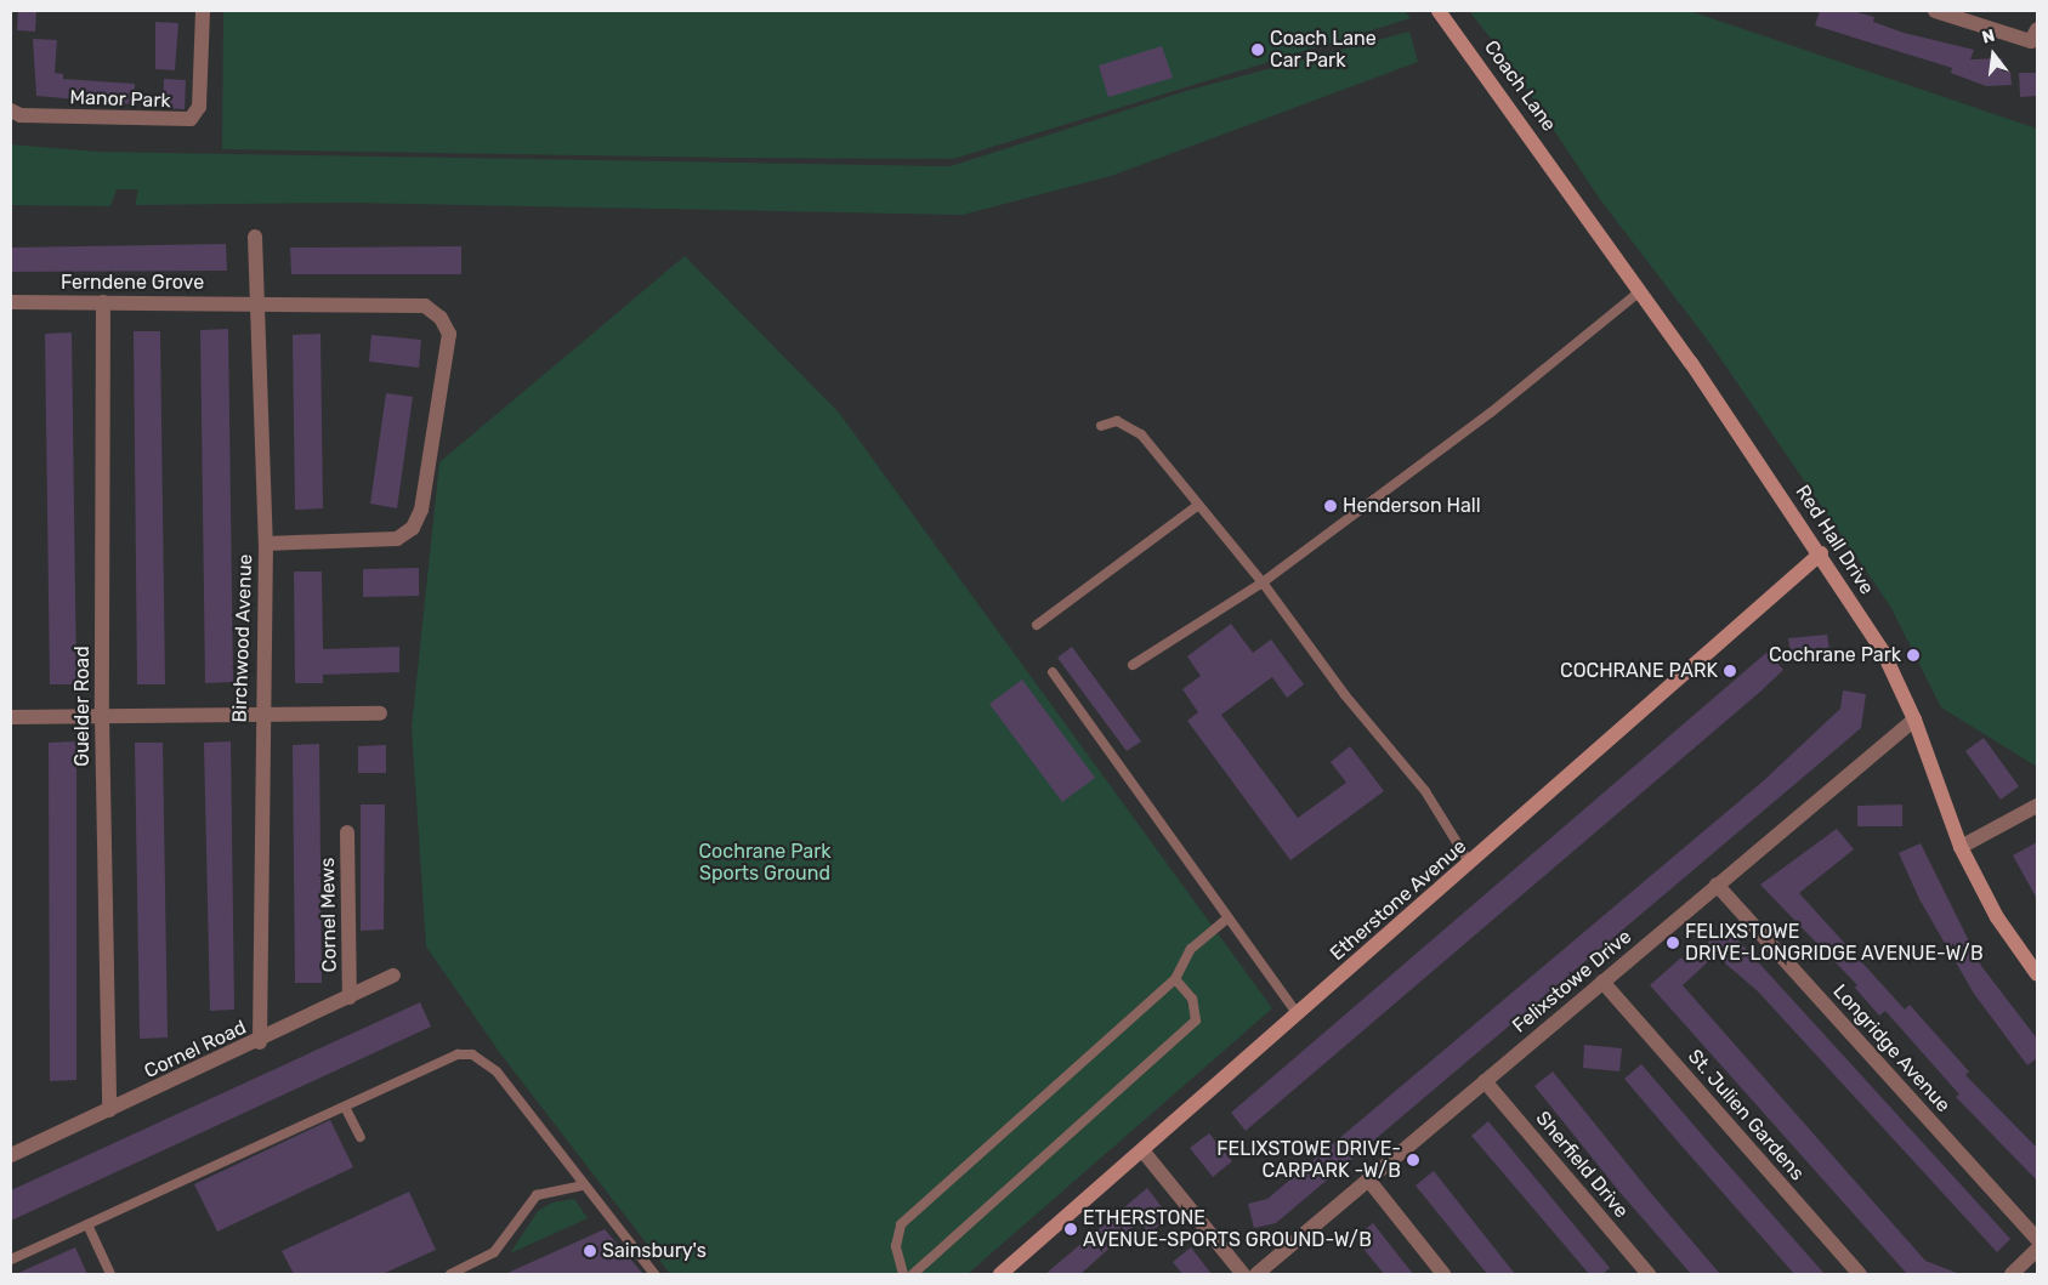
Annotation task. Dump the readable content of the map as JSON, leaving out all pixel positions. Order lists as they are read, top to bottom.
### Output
{
  "streets": {
    "street": [
      "Coach Lane",
      "Manor Park",
      "Ferndene Grove",
      "Red Hall Drive",
      "Birchwood Avenue",
      "Guelder Road",
      "Etherstone Avenue",
      "Cornel Mews",
      "Felixstowe Drive",
      "Longridge Avenue",
      "Cornel Road",
      "St. Julien Gardens",
      "Sherfield Drive"
    ]
  },
  "crossings": [
    ["Coach Lane", "Red Hall Drive"],
    ["Ferndene Grove", "Birchwood Avenue"],
    ["Ferndene Grove", "Guelder Road"],
    ["Red Hall Drive", "Etherstone Avenue"],
    ["Red Hall Drive", "Felixstowe Drive"],
    ["Birchwood Avenue", "Cornel Road"],
    ["Guelder Road", "Cornel Road"],
    ["Cornel Mews", "Cornel Road"],
    ["Felixstowe Drive", "Longridge Avenue"],
    ["Felixstowe Drive", "St. Julien Gardens"],
    ["Felixstowe Drive", "Sherfield Drive"]
  ],
  "parks": ["Cochrane Park Sports Ground"],
  "places": [
    "Coach Lane Car Park",
    "Henderson Hall",
    "Cochrane Park",
    "COCHRANE PARK",
    "FELIXSTOWE DRIVE-LONGRIDGE AVENUE-W/B",
    "FELIXSTOWE DRIVE- CARPARK -W/B",
    "ETHERSTONE AVENUE-SPORTS GROUND-W/B",
    "Sainsbury's"
  ],
  "north": "top"
}
